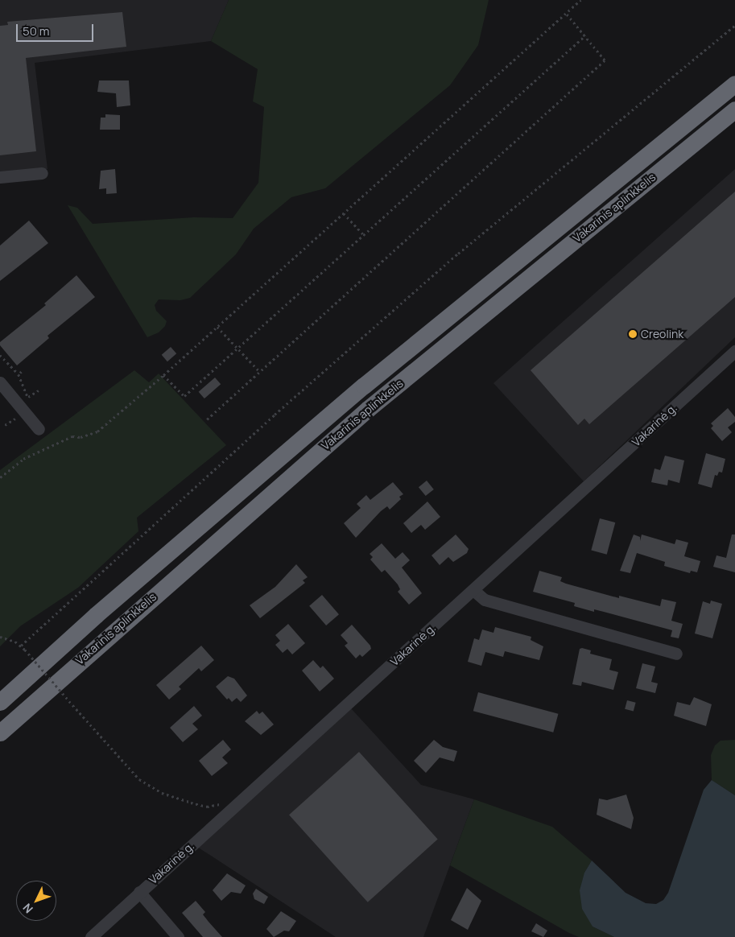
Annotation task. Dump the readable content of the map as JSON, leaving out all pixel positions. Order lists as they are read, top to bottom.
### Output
{
  "streets": {
    "highway": ["Vakarinis aplinkkelis"],
    "street": ["Vakarinė g."]
  },
  "places": ["Creolink"],
  "scale_bar": "50 m",
  "north": "bottom left"
}
